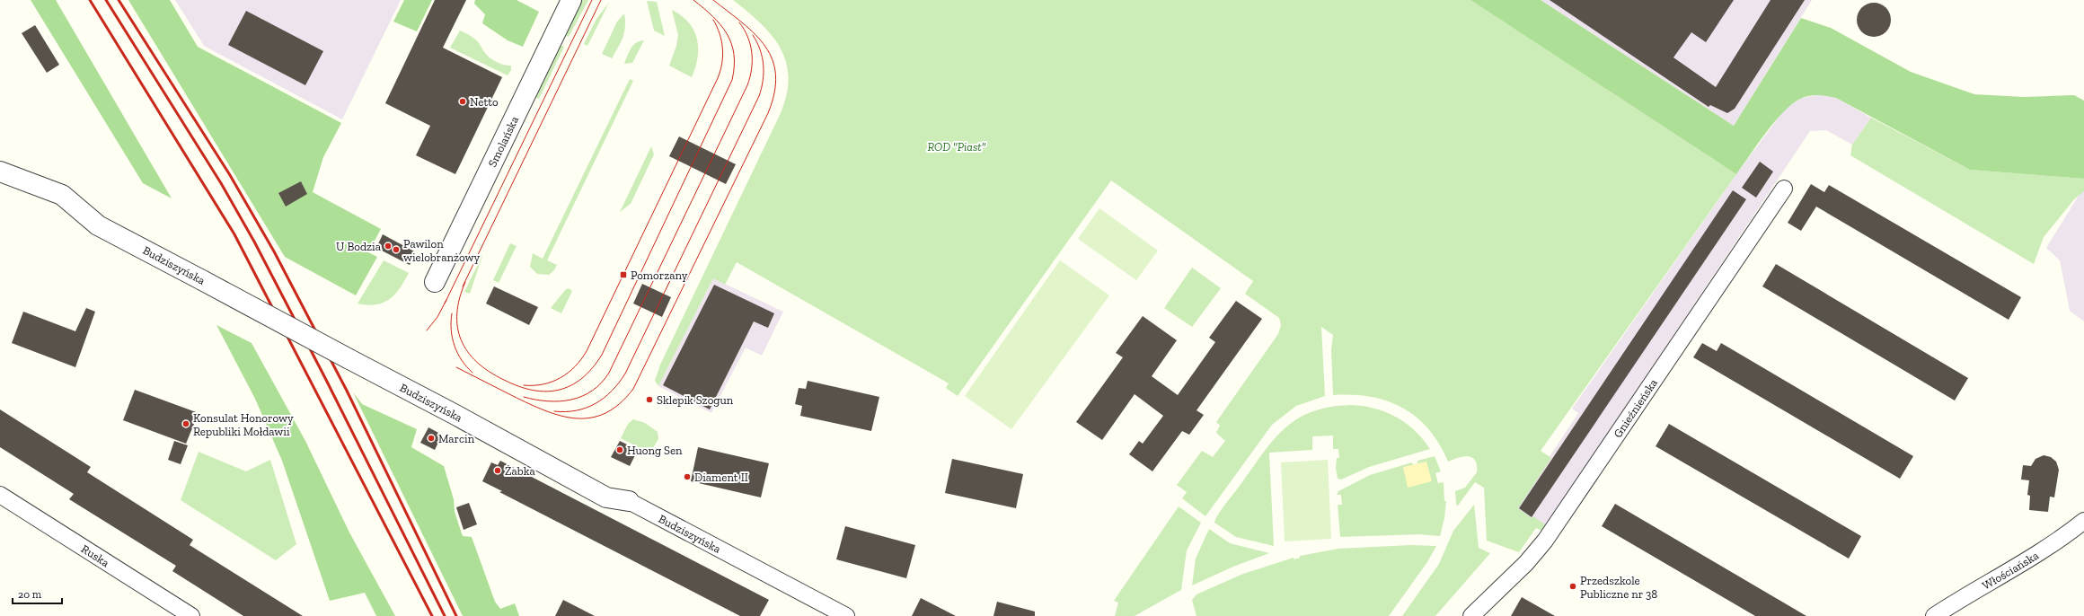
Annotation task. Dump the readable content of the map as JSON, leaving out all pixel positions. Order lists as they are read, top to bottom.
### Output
{
  "streets": {
    "street": [
      "Smolańska",
      "Budziszyńska",
      "Gnieźnieńska",
      "Ruska",
      "Włościańska"
    ]
  },
  "parks": ["ROD \"Piast\""],
  "places": {
    "other": [
      "Netto",
      "U Bodzia",
      "Pawilon wielobranżowy",
      "Sklepik Szogun",
      "Konsulat Honorowy Republiki Mołdawii",
      "Marcin",
      "Huong Sen",
      "Żabka",
      "Diament II",
      "Przedszkole Publiczne nr 38"
    ],
    "transit": ["Pomorzany"]
  },
  "scale_bar": "20 m"
}
